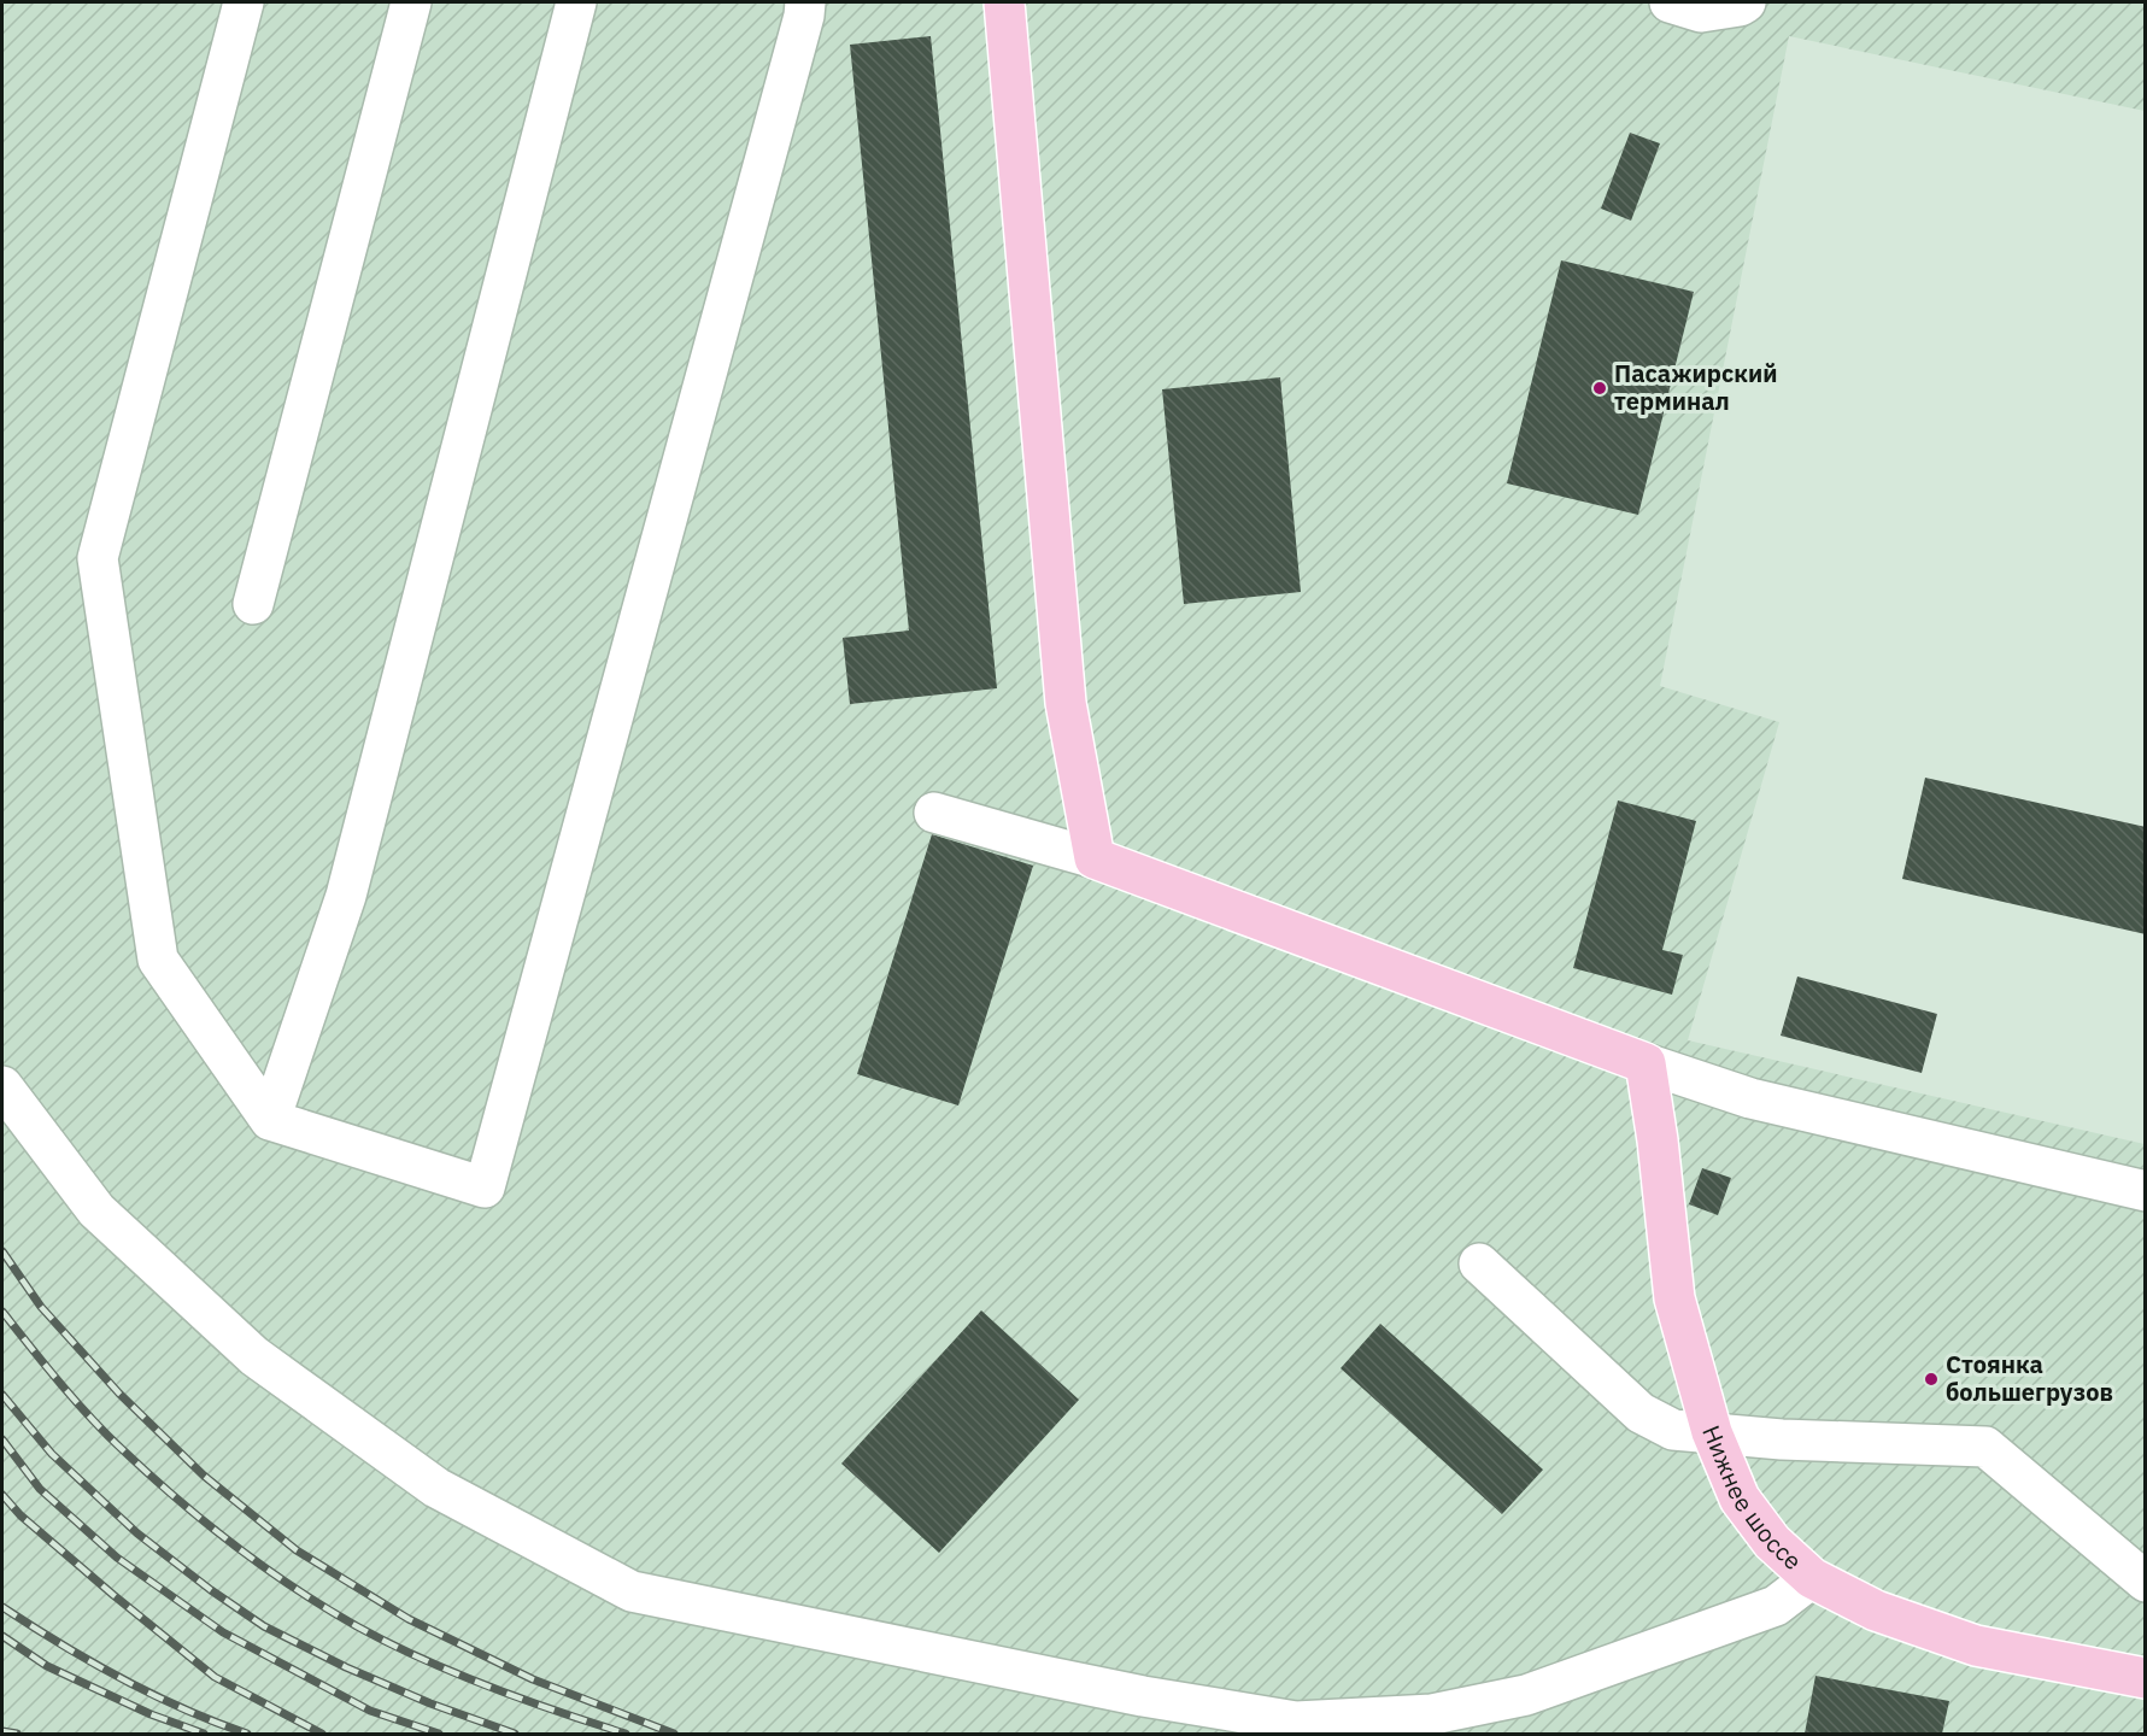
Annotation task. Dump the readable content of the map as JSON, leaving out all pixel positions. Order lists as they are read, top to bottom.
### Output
{
  "streets": {
    "main road": ["Нижнее шоссе"]
  },
  "places": ["Пасажирский терминал", "Стоянка большегрузов"]
}
